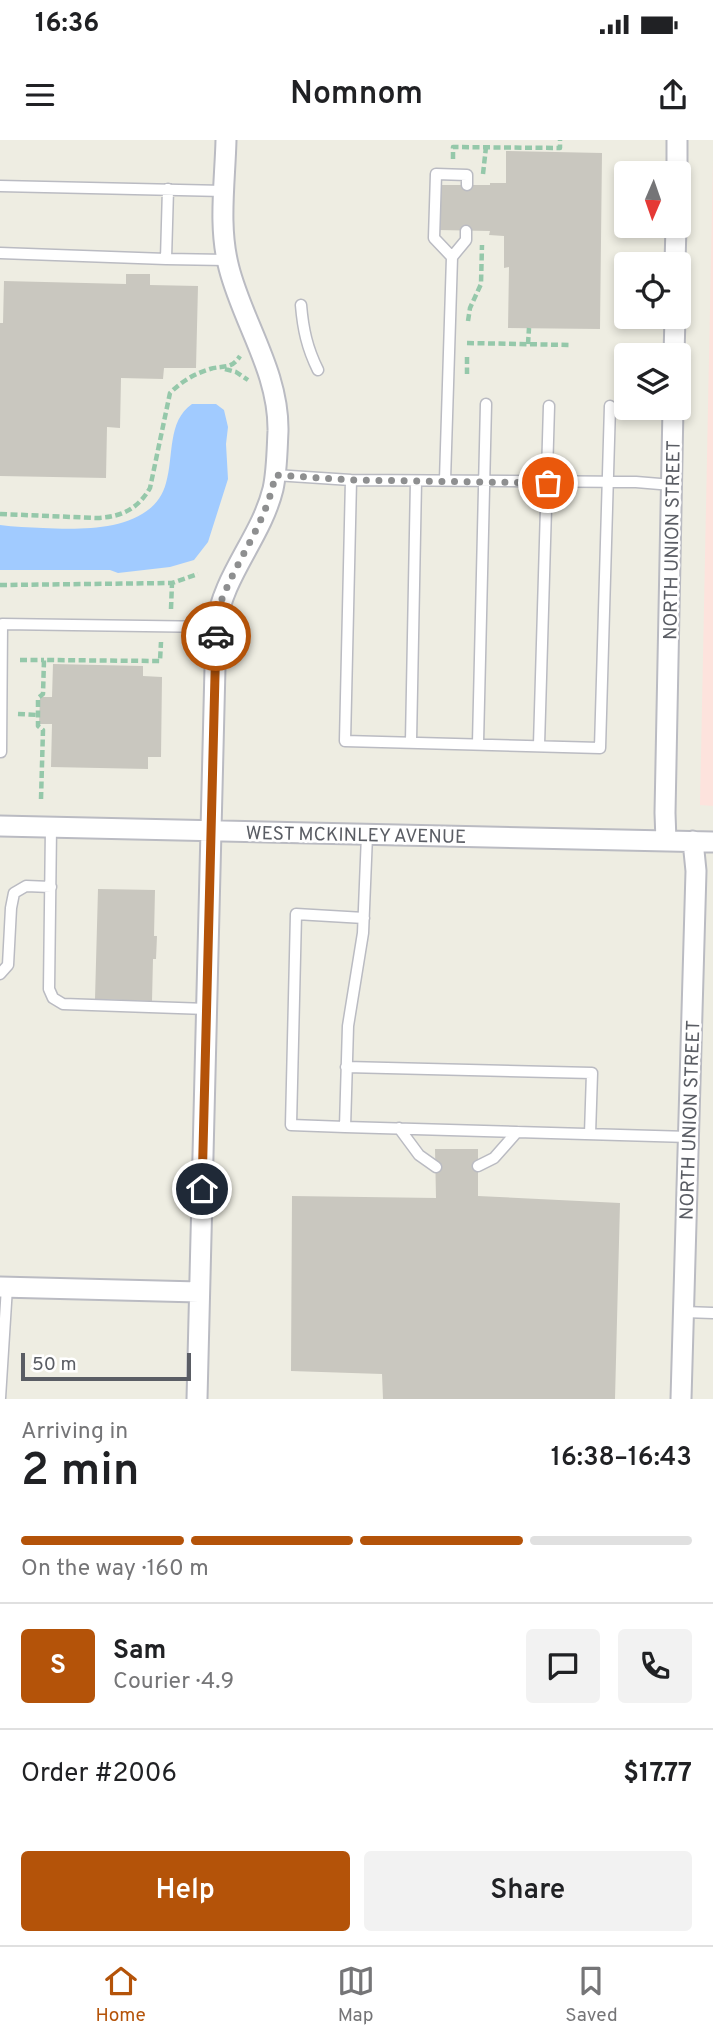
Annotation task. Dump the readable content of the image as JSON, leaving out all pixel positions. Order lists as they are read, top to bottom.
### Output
{
  "streets": {
    "street": ["NORTH UNION STREET", "WEST MCKINLEY AVENUE"]
  },
  "crossings": [
    ["NORTH UNION STREET", "WEST MCKINLEY AVENUE"]
  ],
  "scale_bar": "50 m",
  "north": "bottom",
  "page": {
    "status": "16:36",
    "header": "Nomnom",
    "scale": "50 m",
    "heading": ["2 min", "Arriving in", "16:38–16:43"],
    "panel": [
      "Sam",
      "Courier · 4.9",
      "Order #2006",
      "$17.77"
    ],
    "bar": "On the way · 160 m",
    "round": "S",
    "buttons": ["Help", "Share"],
    "tabs": ["Home", "Map", "Saved"]
  }
}
